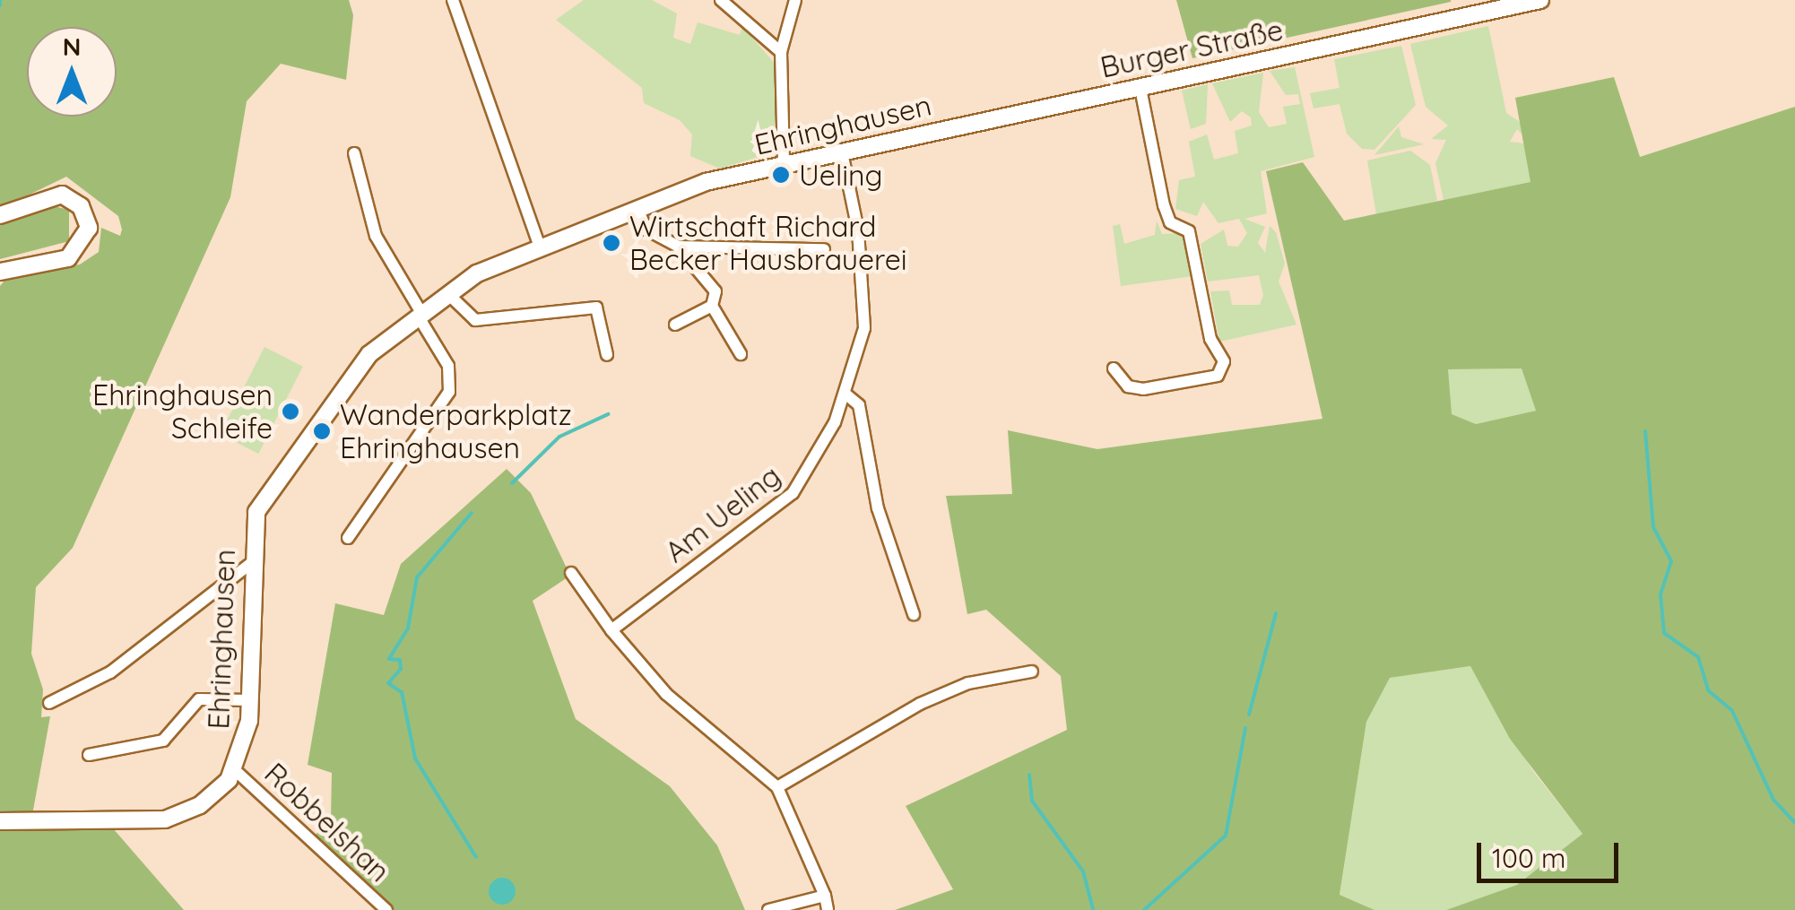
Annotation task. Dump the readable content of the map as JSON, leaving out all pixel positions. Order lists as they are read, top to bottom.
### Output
{
  "streets": {
    "main road": ["Burger Straße", "Ehringhausen"],
    "street": ["Am Ueling", "Robbelshan"]
  },
  "crossings": [
    ["Burger Straße", "Ehringhausen"],
    ["Ehringhausen", "Am Ueling"],
    ["Ehringhausen", "Robbelshan"]
  ],
  "places": [
    "Ueling",
    "Wirtschaft Richard Becker Hausbrauerei",
    "Ehringhausen Schleife",
    "Wanderparkplatz Ehringhausen"
  ],
  "scale_bar": "100 m",
  "north": "top"
}
